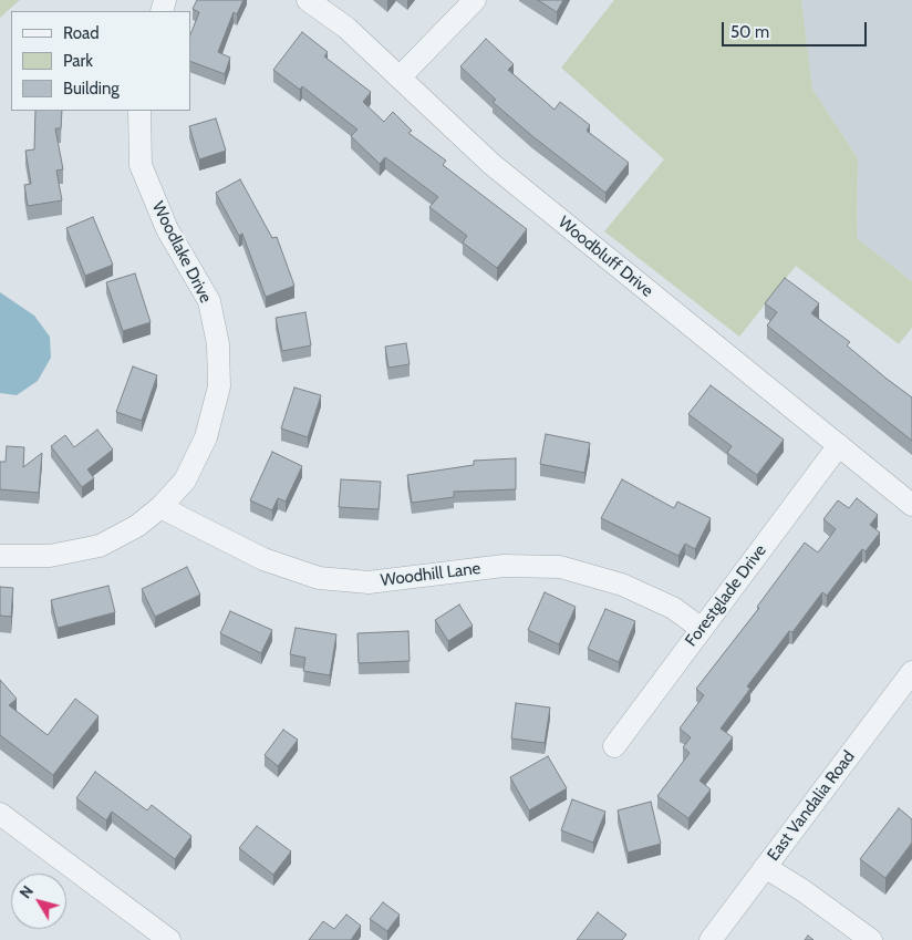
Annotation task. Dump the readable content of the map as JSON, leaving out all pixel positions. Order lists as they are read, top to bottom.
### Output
{
  "streets": {
    "street": [
      "Woodlake Drive",
      "Woodbluff Drive",
      "Woodhill Lane",
      "Forestglade Drive",
      "East Vandalia Road"
    ]
  },
  "crossings": [
    ["Woodlake Drive", "Woodhill Lane"],
    ["Woodbluff Drive", "Forestglade Drive"],
    ["Woodhill Lane", "Forestglade Drive"]
  ],
  "legend": ["Road", "Park", "Building"],
  "scale_bar": "50 m",
  "north": "top left"
}
